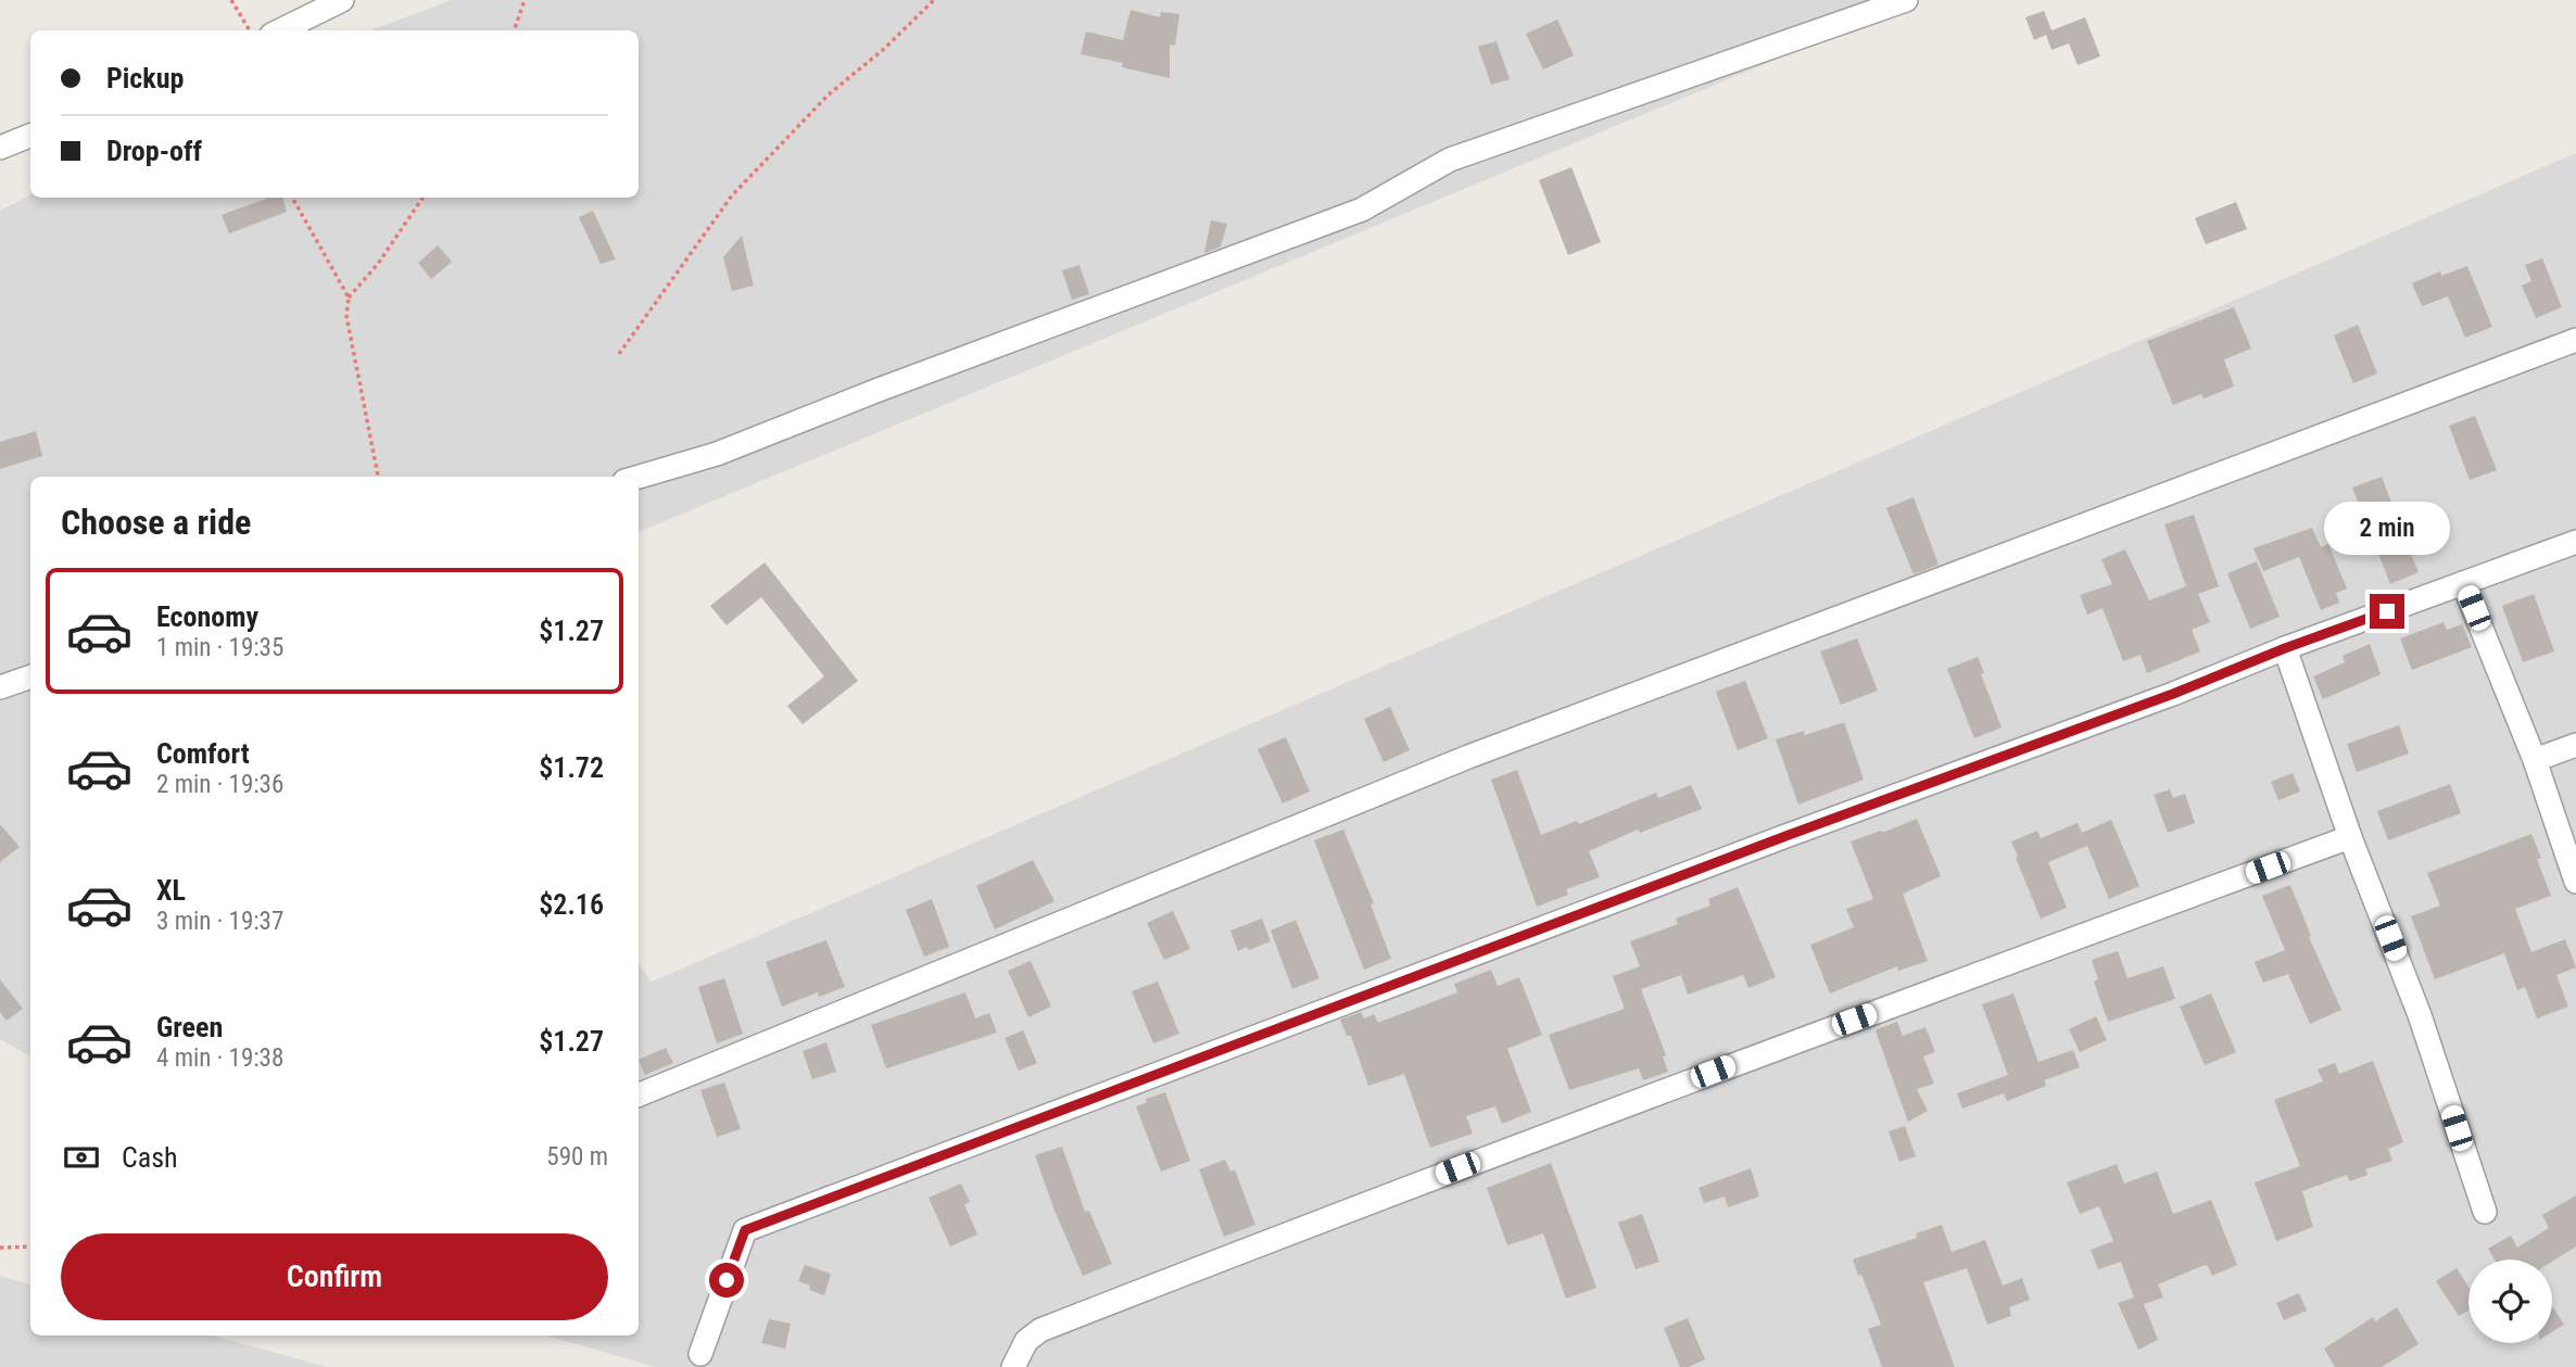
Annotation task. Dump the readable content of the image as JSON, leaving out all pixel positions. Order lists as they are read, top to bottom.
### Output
{
  "page": {
    "banner": ["Pickup", "Drop-off"],
    "heading": "Choose a ride",
    "bubble": "2 min",
    "list": [
      {
        "name": "Economy",
        "note": "1 min · 19:35",
        "value": "$1.27"
      },
      {
        "name": "Comfort",
        "note": "2 min · 19:36",
        "value": "$1.72"
      },
      {
        "name": "XL",
        "note": "3 min · 19:37",
        "value": "$2.16"
      },
      {
        "name": "Green",
        "note": "4 min · 19:38",
        "value": "$1.27"
      }
    ],
    "pay": ["Cash", "590 m"],
    "buttons": "Confirm"
  }
}
